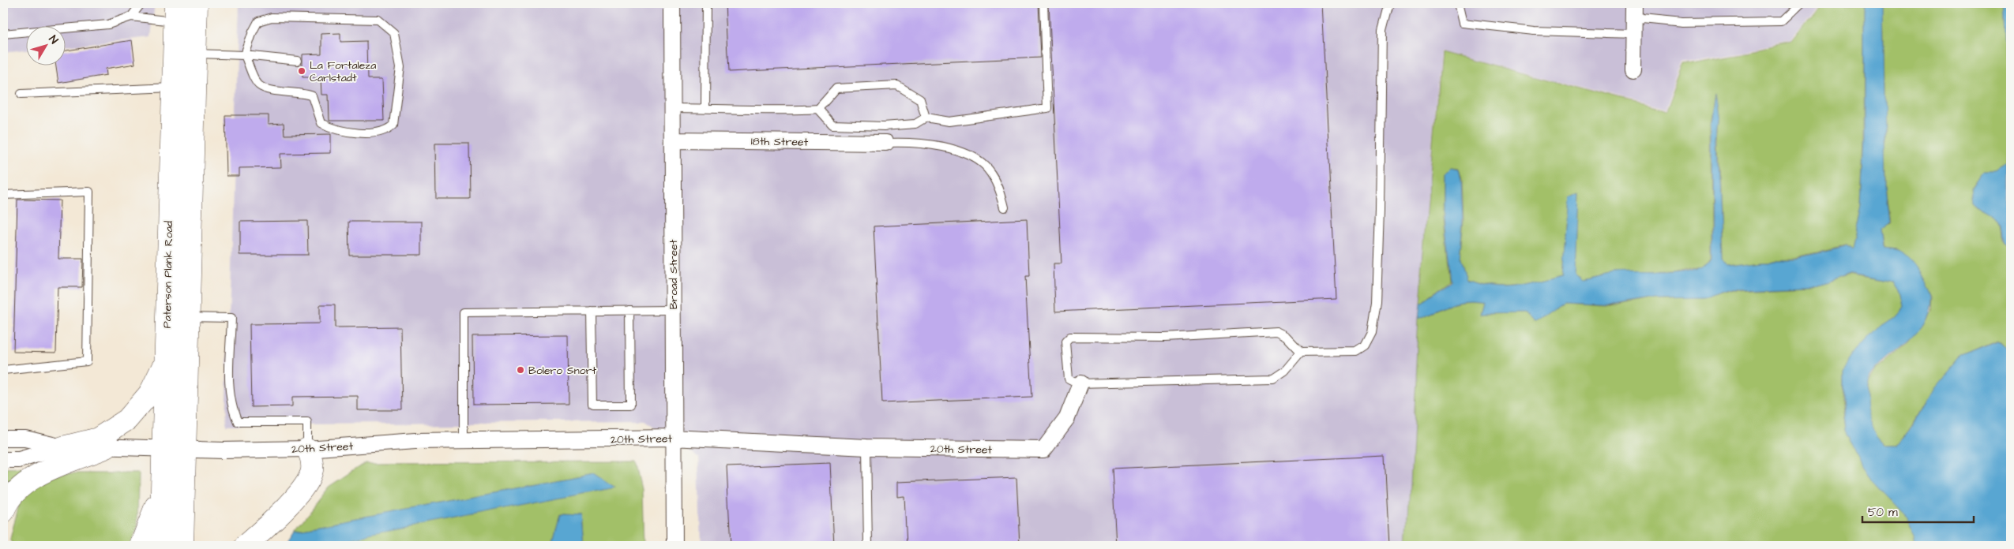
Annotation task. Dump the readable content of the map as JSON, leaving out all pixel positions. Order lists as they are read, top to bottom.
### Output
{
  "streets": {
    "main road": ["Paterson Plank Road"],
    "street": ["18th Street", "Broad Street", "20th Street"]
  },
  "crossings": [
    ["18th Street", "Broad Street"],
    ["Paterson Plank Road", "20th Street"],
    ["Broad Street", "20th Street"]
  ],
  "places": ["La Fortaleza Carlstadt", "Bolero Snort"],
  "scale_bar": "50 m",
  "north": "top right"
}
